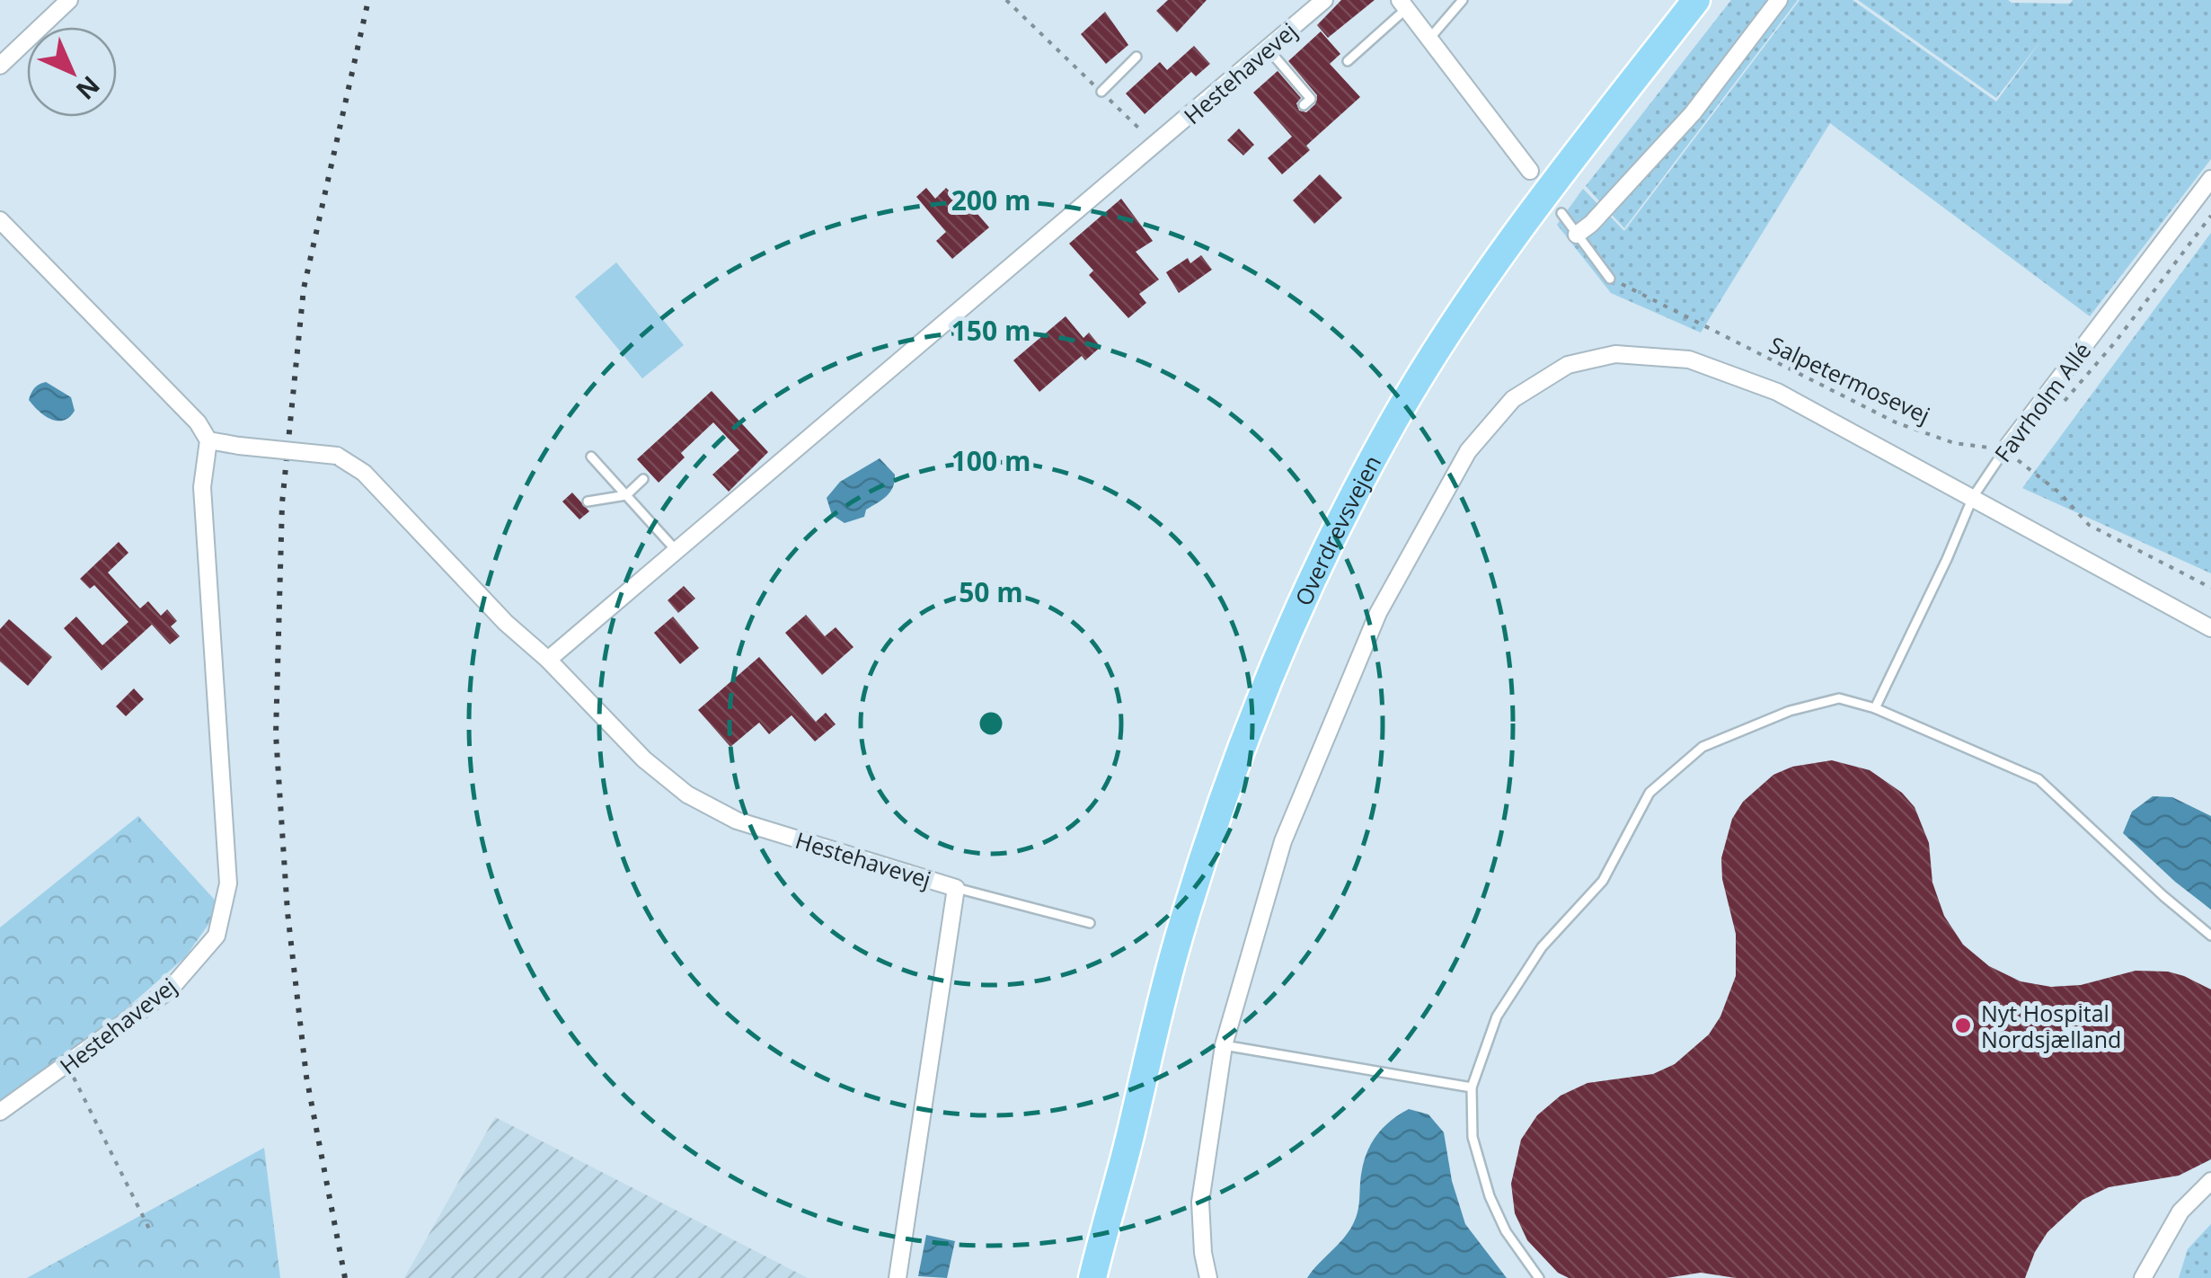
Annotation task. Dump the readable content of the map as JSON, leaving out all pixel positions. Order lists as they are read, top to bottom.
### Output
{
  "streets": {
    "main road": ["Overdrevsvejen"],
    "street": ["Hestehavevej", "Favrholm Allé"],
    "path": ["Salpetermosevej"]
  },
  "crossings": [
    ["Salpetermosevej", "Favrholm Allé"]
  ],
  "places": ["Nyt Hospital Nordsjælland"],
  "north": "bottom right",
  "rings": [
    "200 m",
    "150 m",
    "100 m",
    "50 m"
  ]
}
